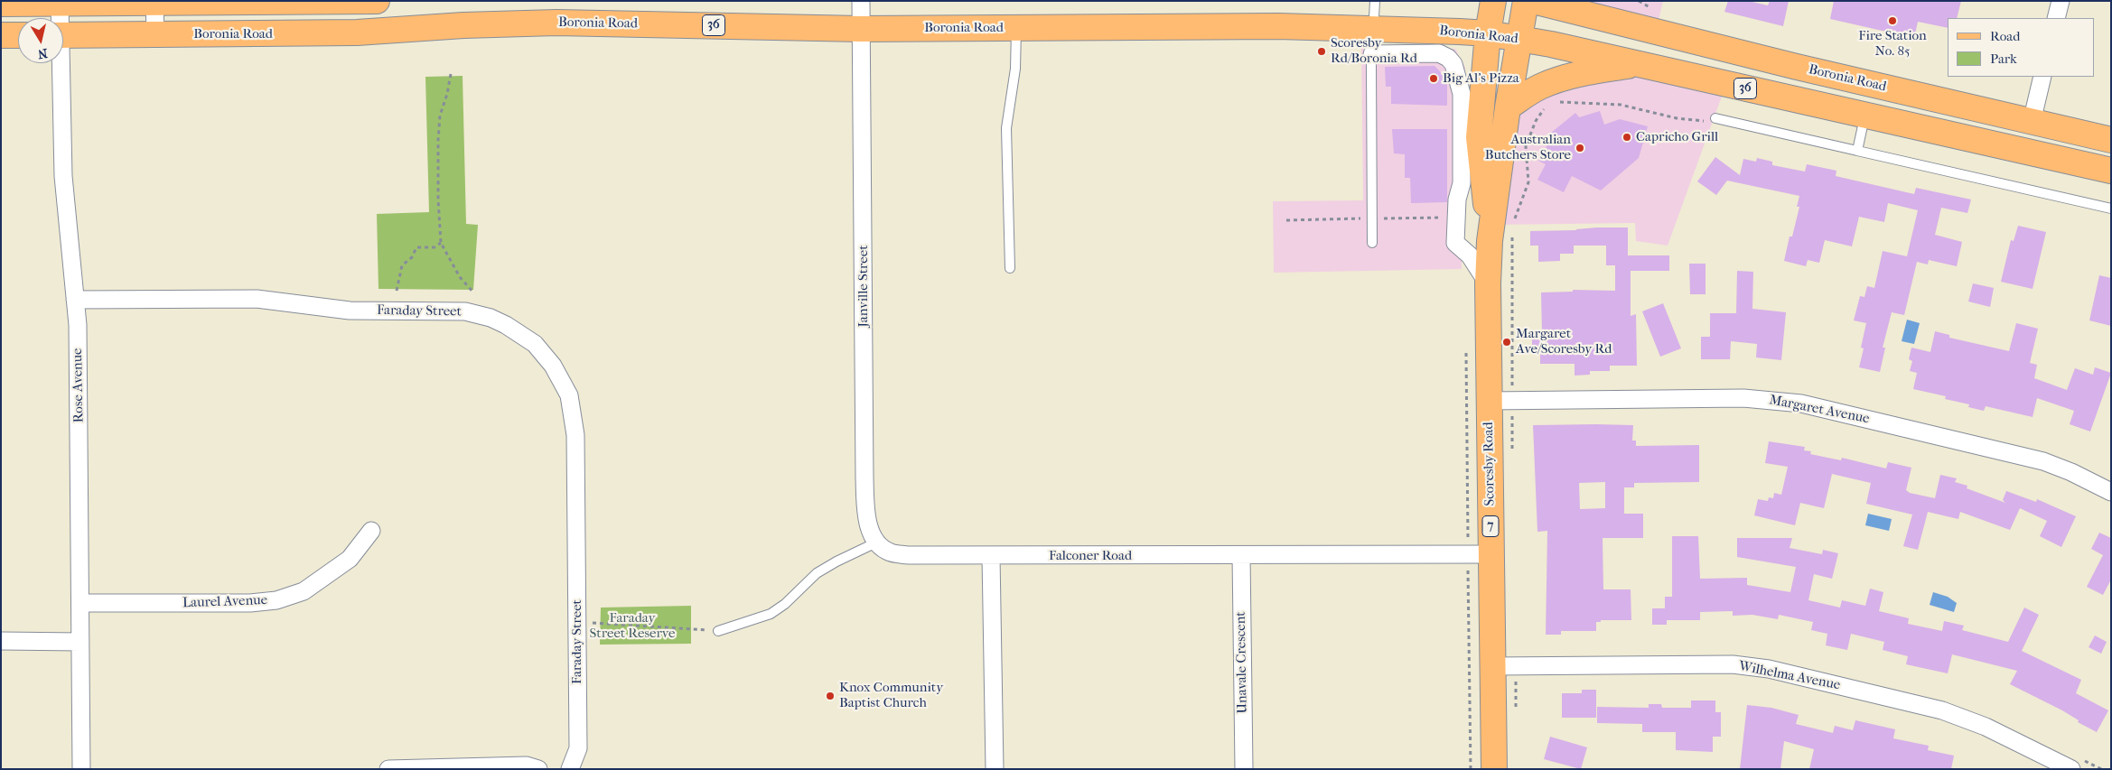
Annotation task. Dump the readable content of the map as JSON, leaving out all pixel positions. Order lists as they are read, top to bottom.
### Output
{
  "streets": {
    "main road": [
      "Boronia Road",
      "36",
      "Scoresby Road",
      "7"
    ],
    "street": [
      "Janville Street",
      "Faraday Street",
      "Rose Avenue",
      "Margaret Avenue",
      "Falconer Road",
      "Laurel Avenue",
      "Unavale Crescent",
      "Wilhelma Avenue"
    ]
  },
  "crossings": [
    ["Boronia Road", "Janville Street"],
    ["Boronia Road", "Scoresby Road"],
    ["Janville Street", "Falconer Road"],
    ["Faraday Street", "Rose Avenue"],
    ["Rose Avenue", "Laurel Avenue"],
    ["Margaret Avenue", "Scoresby Road"],
    ["Scoresby Road", "Falconer Road"],
    ["Scoresby Road", "Wilhelma Avenue"],
    ["Falconer Road", "Unavale Crescent"]
  ],
  "parks": ["Faraday Street Reserve"],
  "places": [
    "Fire Station No. 85",
    "Scoresby Rd/Boronia Rd",
    "Big Al's Pizza",
    "Capricho Grill",
    "Australian Butchers Store",
    "Margaret Ave/Scoresby Rd",
    "Knox Community Baptist Church"
  ],
  "legend": ["Road", "Park"],
  "north": "bottom"
}
